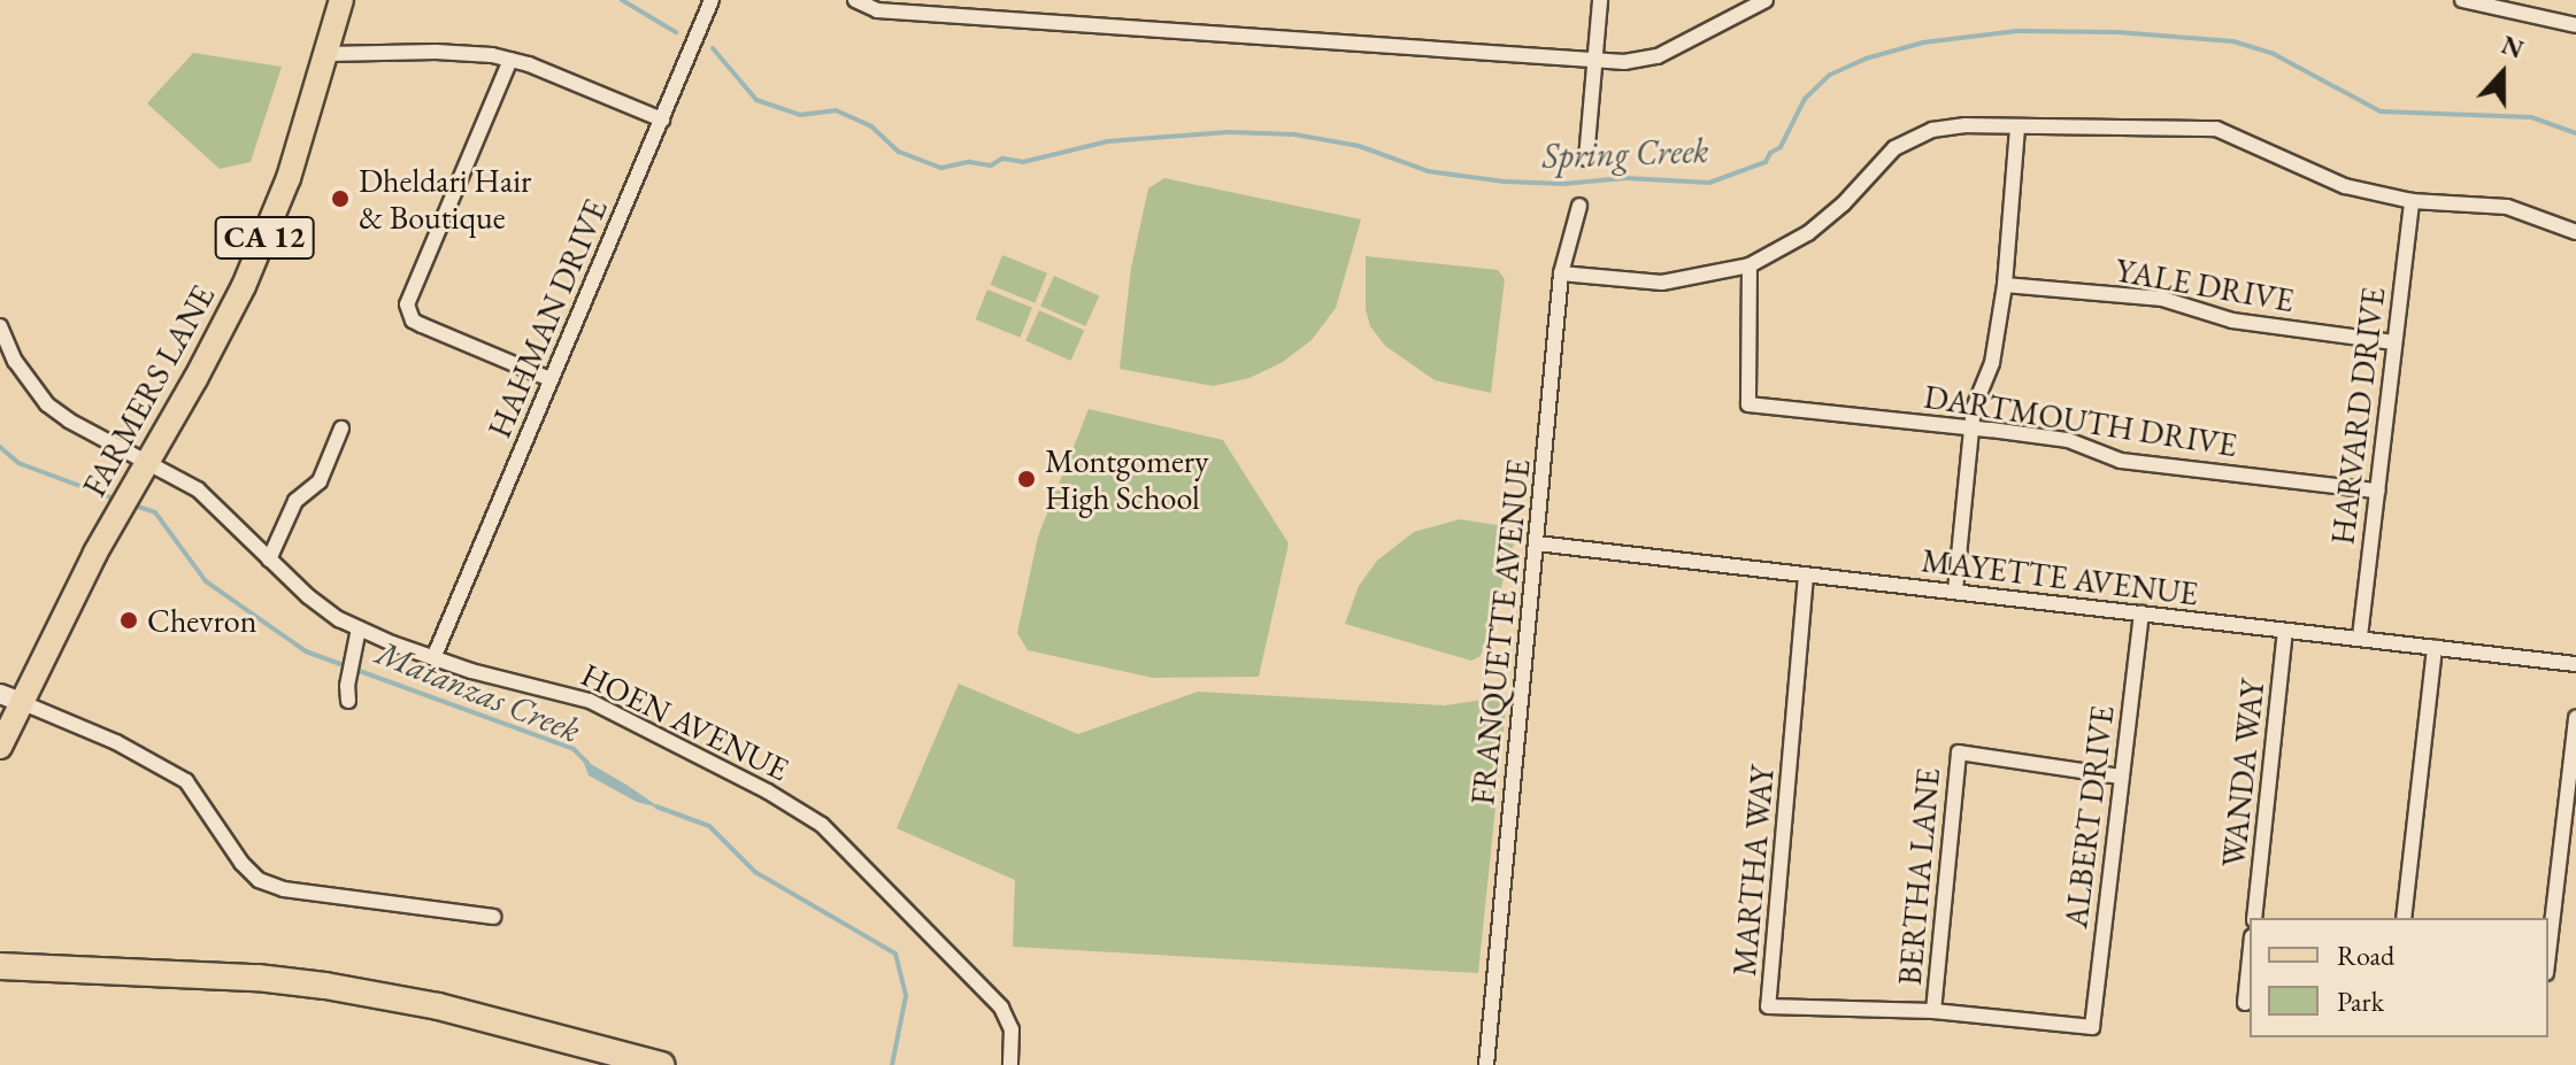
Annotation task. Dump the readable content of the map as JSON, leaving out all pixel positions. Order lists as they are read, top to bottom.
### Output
{
  "streets": {
    "main road": ["CA 12", "FARMERS LANE"],
    "street": [
      "YALE DRIVE",
      "HAHMAN DRIVE",
      "HARVARD DRIVE",
      "DARTMOUTH DRIVE",
      "MAYETTE AVENUE",
      "FRANQUETTE AVENUE",
      "HOEN AVENUE",
      "WANDA WAY",
      "ALBERT DRIVE",
      "MARTHA WAY",
      "BERTHA LANE"
    ]
  },
  "crossings": [
    ["YALE DRIVE", "HARVARD DRIVE"],
    ["HAHMAN DRIVE", "HOEN AVENUE"],
    ["FARMERS LANE", "HOEN AVENUE"],
    ["HARVARD DRIVE", "DARTMOUTH DRIVE"],
    ["HARVARD DRIVE", "MAYETTE AVENUE"],
    ["MAYETTE AVENUE", "FRANQUETTE AVENUE"],
    ["MAYETTE AVENUE", "WANDA WAY"],
    ["MAYETTE AVENUE", "ALBERT DRIVE"],
    ["MAYETTE AVENUE", "MARTHA WAY"],
    ["ALBERT DRIVE", "BERTHA LANE"],
    ["MARTHA WAY", "BERTHA LANE"]
  ],
  "water": ["Spring Creek", "Matanzas Creek"],
  "places": ["Dheldari Hair & Boutique", "Montgomery High School", "Chevron"],
  "legend": ["Road", "Park"],
  "north": "top"
}
